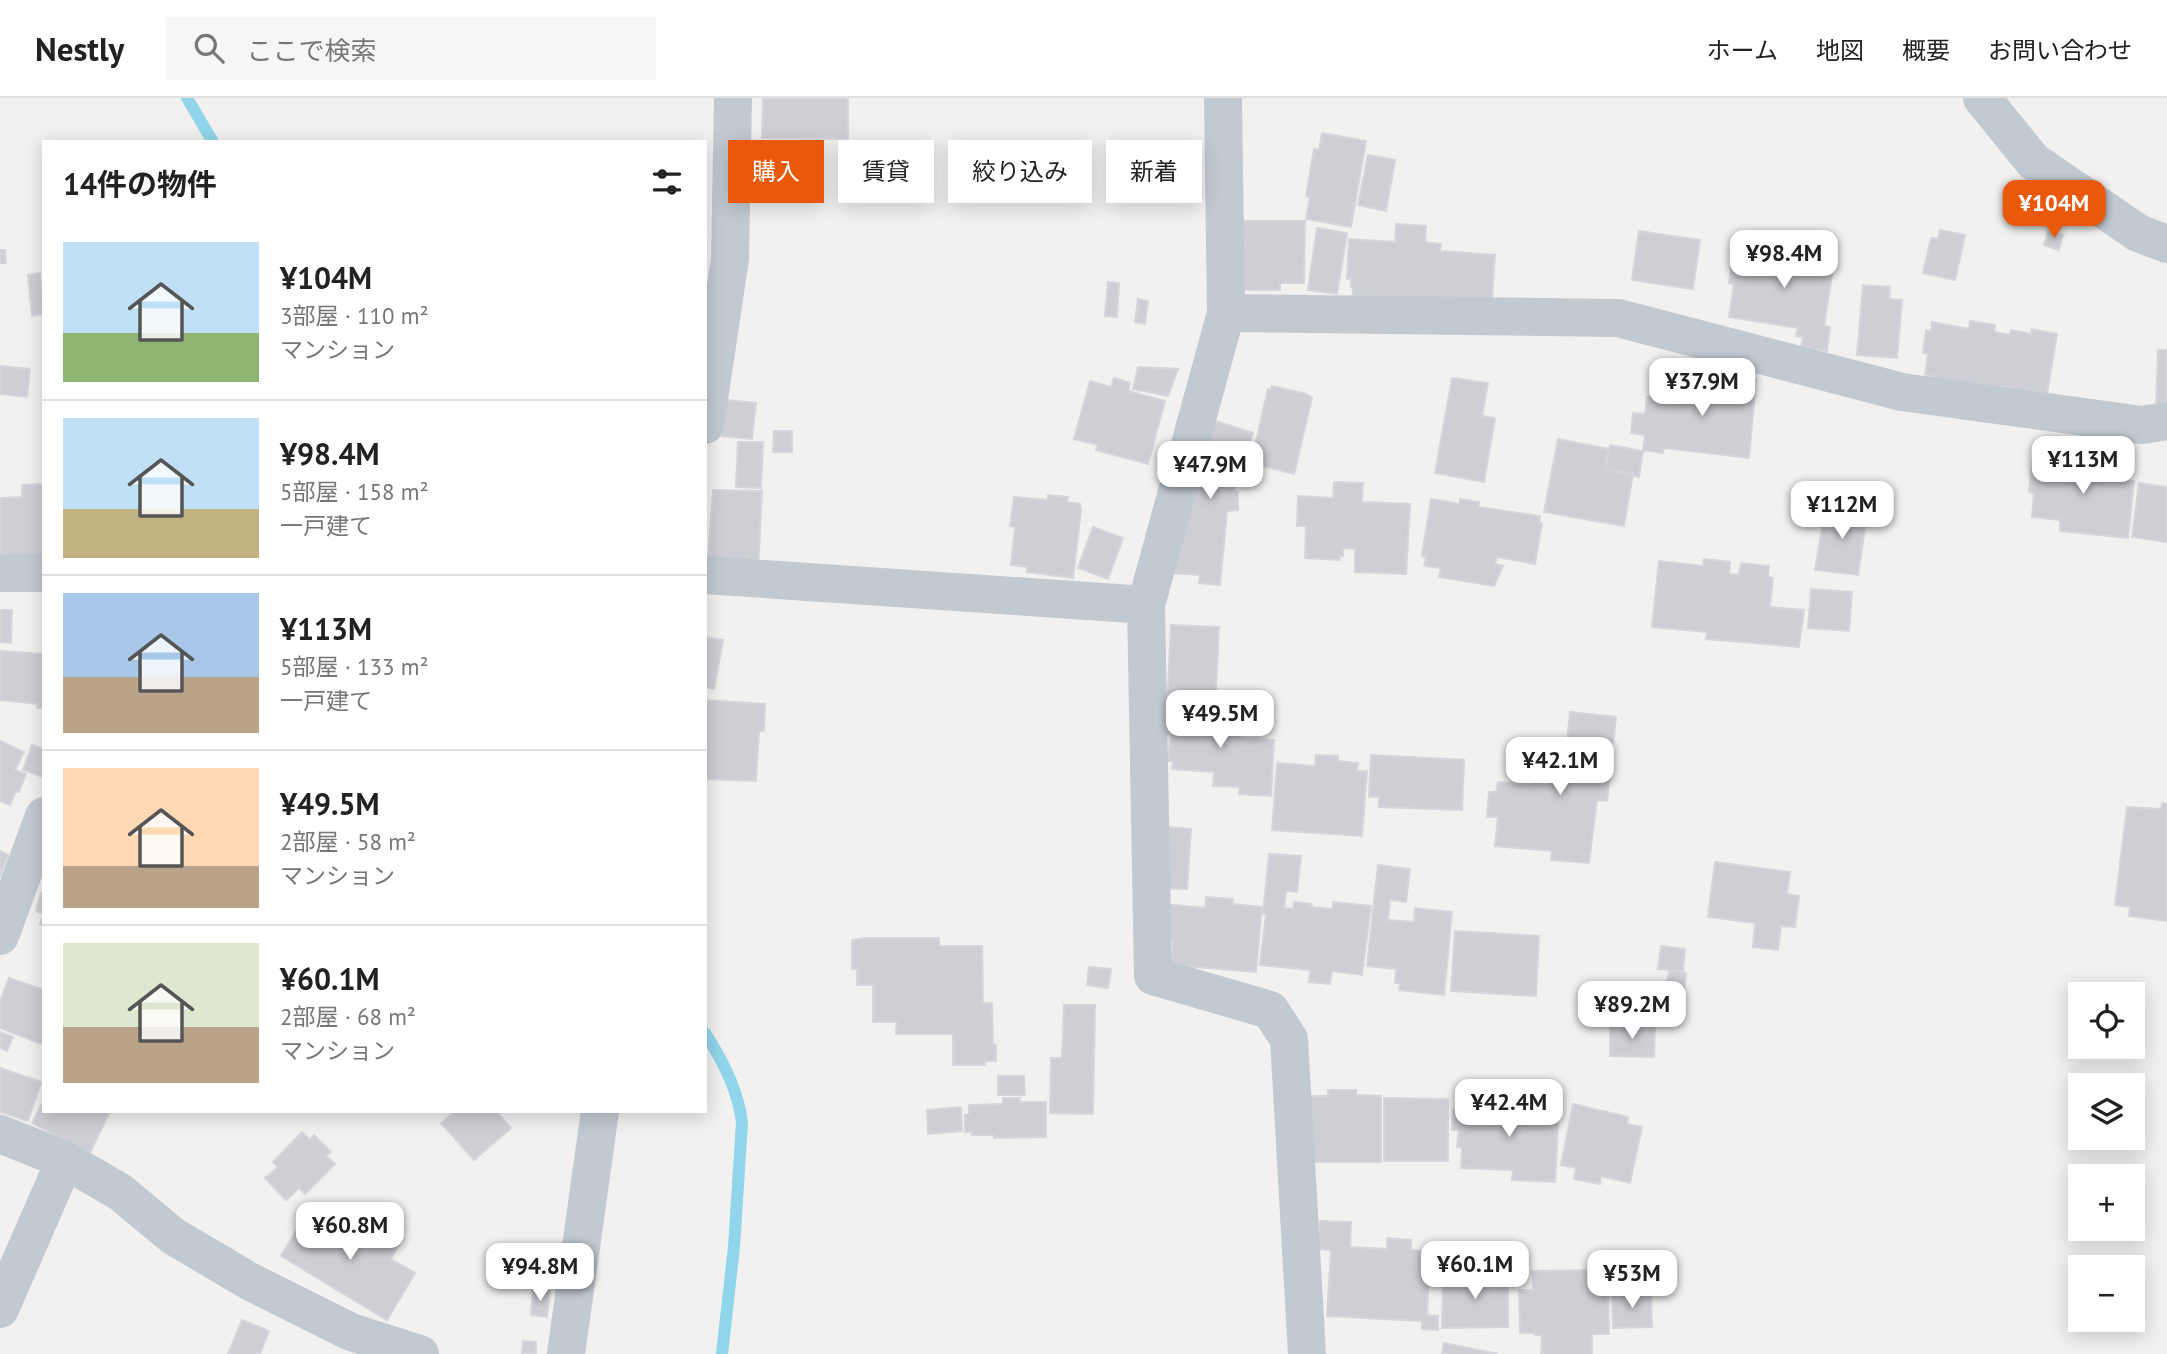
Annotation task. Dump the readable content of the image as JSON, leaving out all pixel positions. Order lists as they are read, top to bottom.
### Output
{
  "page": {
    "header": "Nestly",
    "search": "ここで検索",
    "nav": [
      "ホーム",
      "地図",
      "概要",
      "お問い合わせ"
    ],
    "chip": [
      "購入",
      "賃貸",
      "絞り込み",
      "新着"
    ],
    "heading": "14件の物件",
    "price": [
      "¥104M",
      "¥98.4M",
      "¥37.9M",
      "¥113M",
      "¥47.9M",
      "¥112M",
      "¥49.5M",
      "¥42.1M",
      "¥89.2M",
      "¥42.4M",
      "¥60.8M",
      "¥60.1M",
      "¥94.8M",
      "¥53M"
    ],
    "list": [
      {
        "name": "¥104M",
        "note": "3部屋 · 110 m² · マンション"
      },
      {
        "name": "¥98.4M",
        "note": "5部屋 · 158 m² · 一戸建て"
      },
      {
        "name": "¥113M",
        "note": "5部屋 · 133 m² · 一戸建て"
      },
      {
        "name": "¥49.5M",
        "note": "2部屋 · 58 m² · マンション"
      },
      {
        "name": "¥60.1M",
        "note": "2部屋 · 68 m² · マンション"
      }
    ],
    "map_buttons": ["+", "−"]
  }
}
